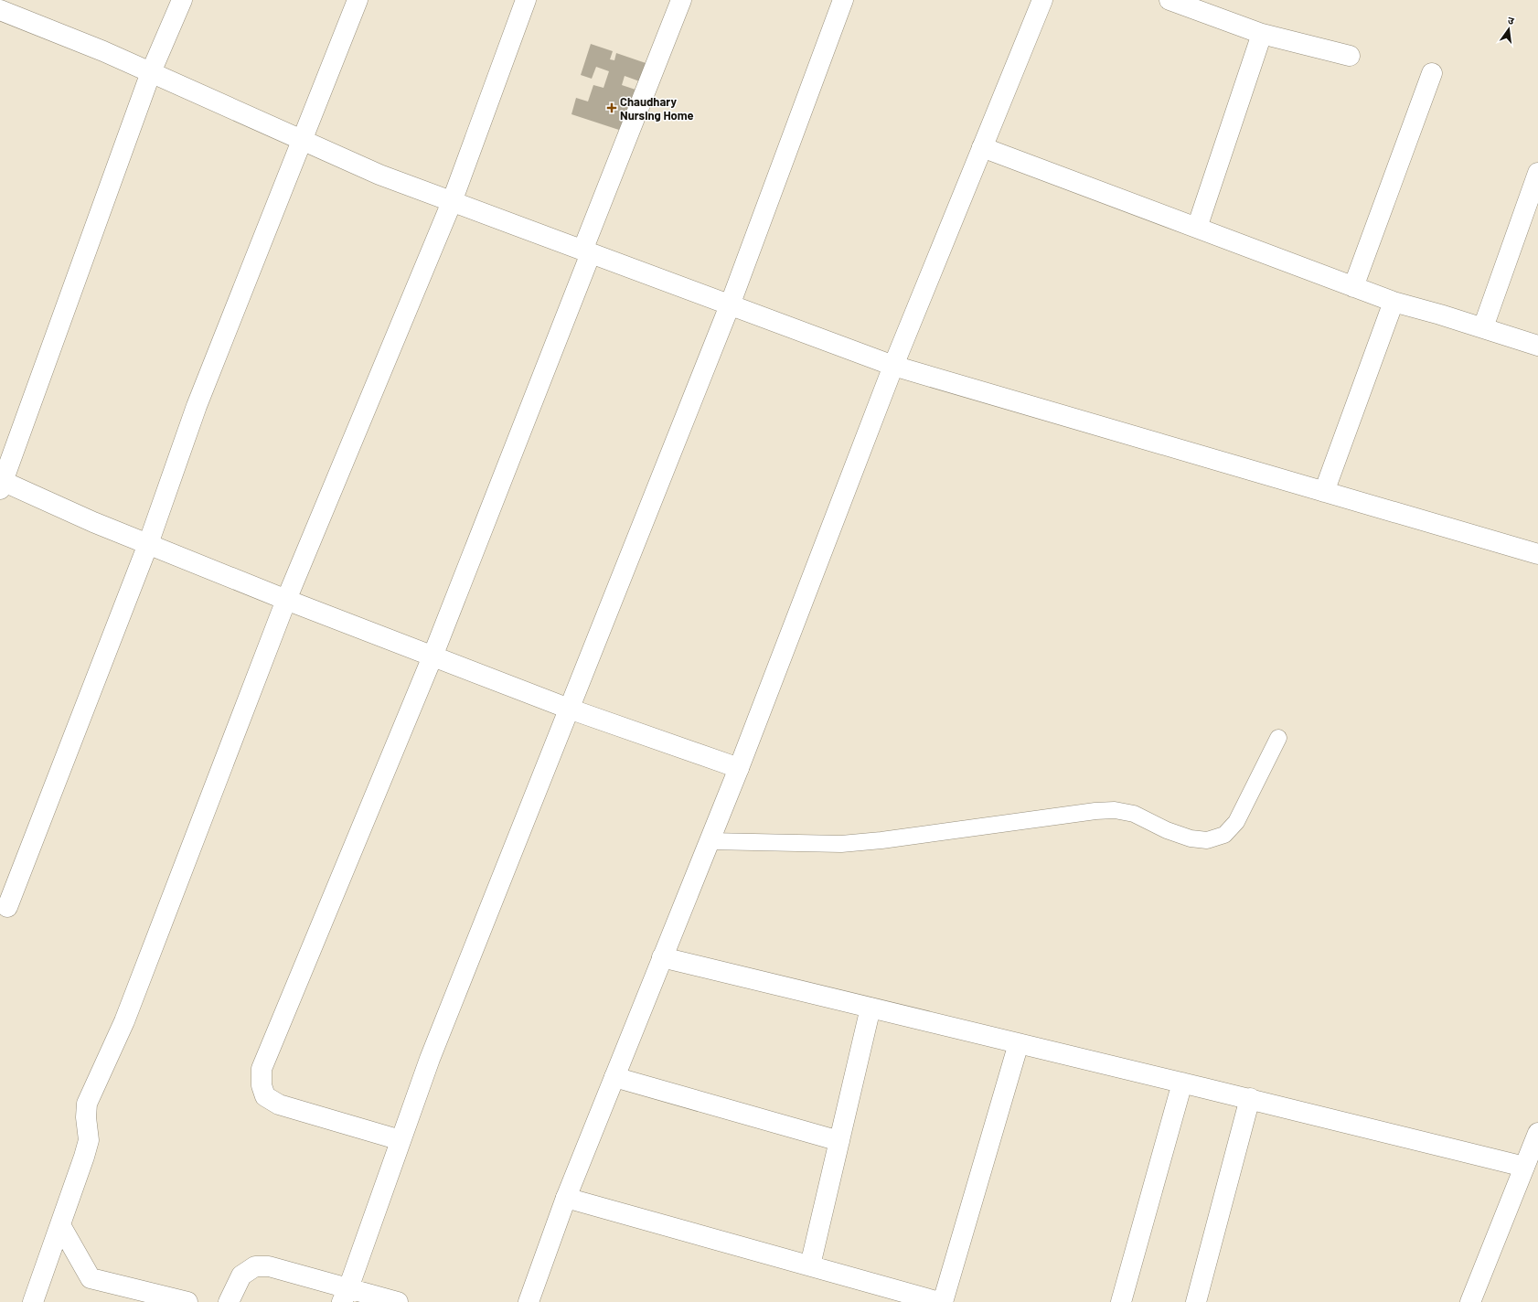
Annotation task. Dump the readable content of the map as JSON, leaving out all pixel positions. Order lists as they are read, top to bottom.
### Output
{
  "places": {
    "health": ["Chaudhary Nursing Home"]
  },
  "north": "top"
}
